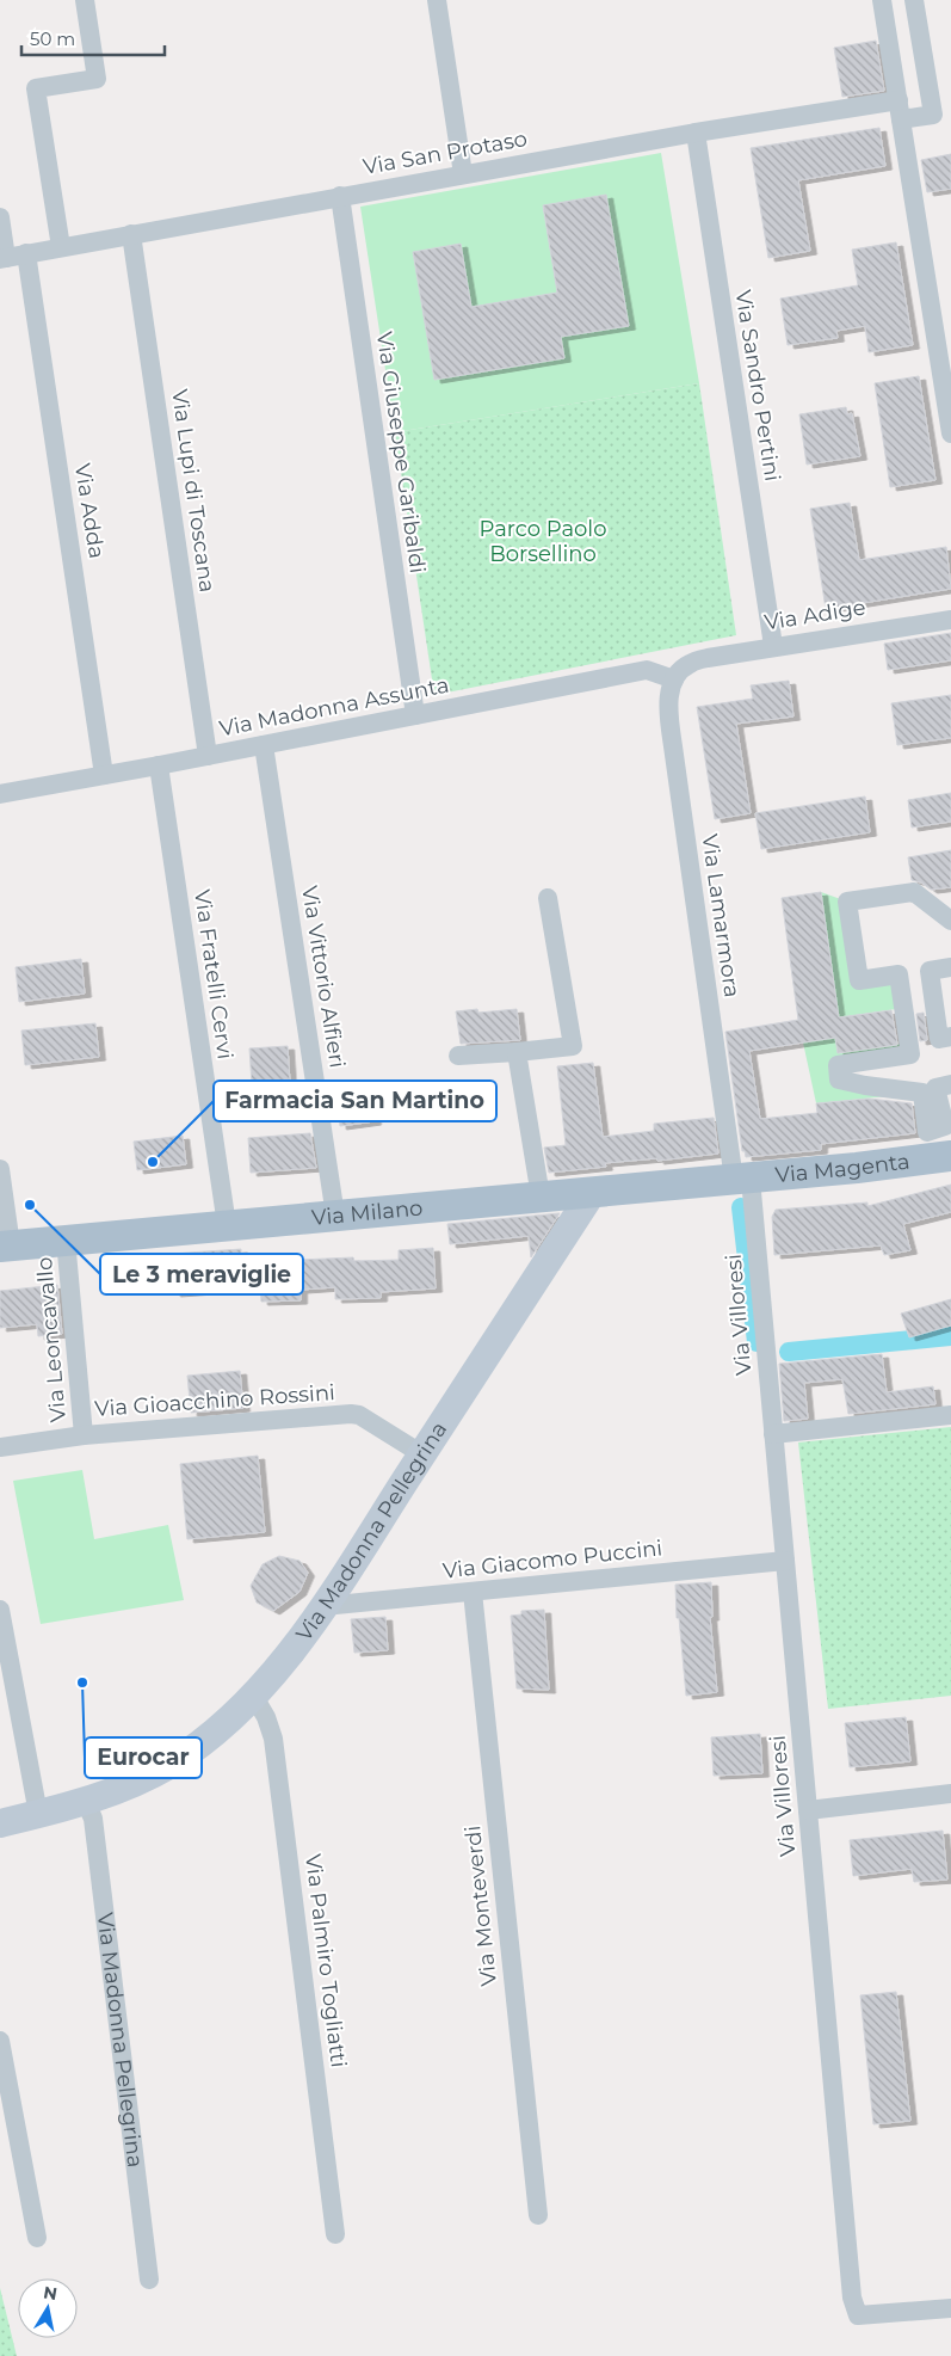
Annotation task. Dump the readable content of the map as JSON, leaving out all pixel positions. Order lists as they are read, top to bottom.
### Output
{
  "streets": {
    "main road": ["Via Magenta", "Via Milano"],
    "street": [
      "Via San Protaso",
      "Via Sandro Pertini",
      "Via Giuseppe Garibaldi",
      "Via Lupi di Toscana",
      "Via Adda",
      "Via Adige",
      "Via Madonna Assunta",
      "Via Lamarmora",
      "Via Fratelli Cervi",
      "Via Vittorio Alfieri",
      "Via Villoresi",
      "Via Leoncavallo",
      "Via Gioacchino Rossini",
      "Via Madonna Pellegrina",
      "Via Giacomo Puccini",
      "Via Monteverdi",
      "Via Palmiro Togliatti"
    ]
  },
  "crossings": [
    ["Via San Protaso", "Via Sandro Pertini"],
    ["Via San Protaso", "Via Giuseppe Garibaldi"],
    ["Via San Protaso", "Via Lupi di Toscana"],
    ["Via San Protaso", "Via Adda"],
    ["Via Sandro Pertini", "Via Adige"],
    ["Via Giuseppe Garibaldi", "Via Madonna Assunta"],
    ["Via Lupi di Toscana", "Via Madonna Assunta"],
    ["Via Adda", "Via Madonna Assunta"],
    ["Via Adige", "Via Lamarmora"],
    ["Via Madonna Assunta", "Via Lamarmora"],
    ["Via Madonna Assunta", "Via Fratelli Cervi"],
    ["Via Madonna Assunta", "Via Vittorio Alfieri"],
    ["Via Lamarmora", "Via Magenta"],
    ["Via Lamarmora", "Via Milano"],
    ["Via Lamarmora", "Via Villoresi"],
    ["Via Fratelli Cervi", "Via Milano"],
    ["Via Vittorio Alfieri", "Via Milano"],
    ["Via Magenta", "Via Milano"],
    ["Via Magenta", "Via Villoresi"],
    ["Via Milano", "Via Villoresi"],
    ["Via Milano", "Via Leoncavallo"],
    ["Via Milano", "Via Madonna Pellegrina"],
    ["Via Villoresi", "Via Giacomo Puccini"],
    ["Via Leoncavallo", "Via Gioacchino Rossini"],
    ["Via Gioacchino Rossini", "Via Madonna Pellegrina"],
    ["Via Madonna Pellegrina", "Via Giacomo Puccini"],
    ["Via Madonna Pellegrina", "Via Palmiro Togliatti"],
    ["Via Giacomo Puccini", "Via Monteverdi"]
  ],
  "parks": ["Parco Paolo Borsellino"],
  "places": ["Farmacia San Martino", "Le 3 meraviglie", "Eurocar"],
  "scale_bar": "50 m",
  "north": "top"
}
